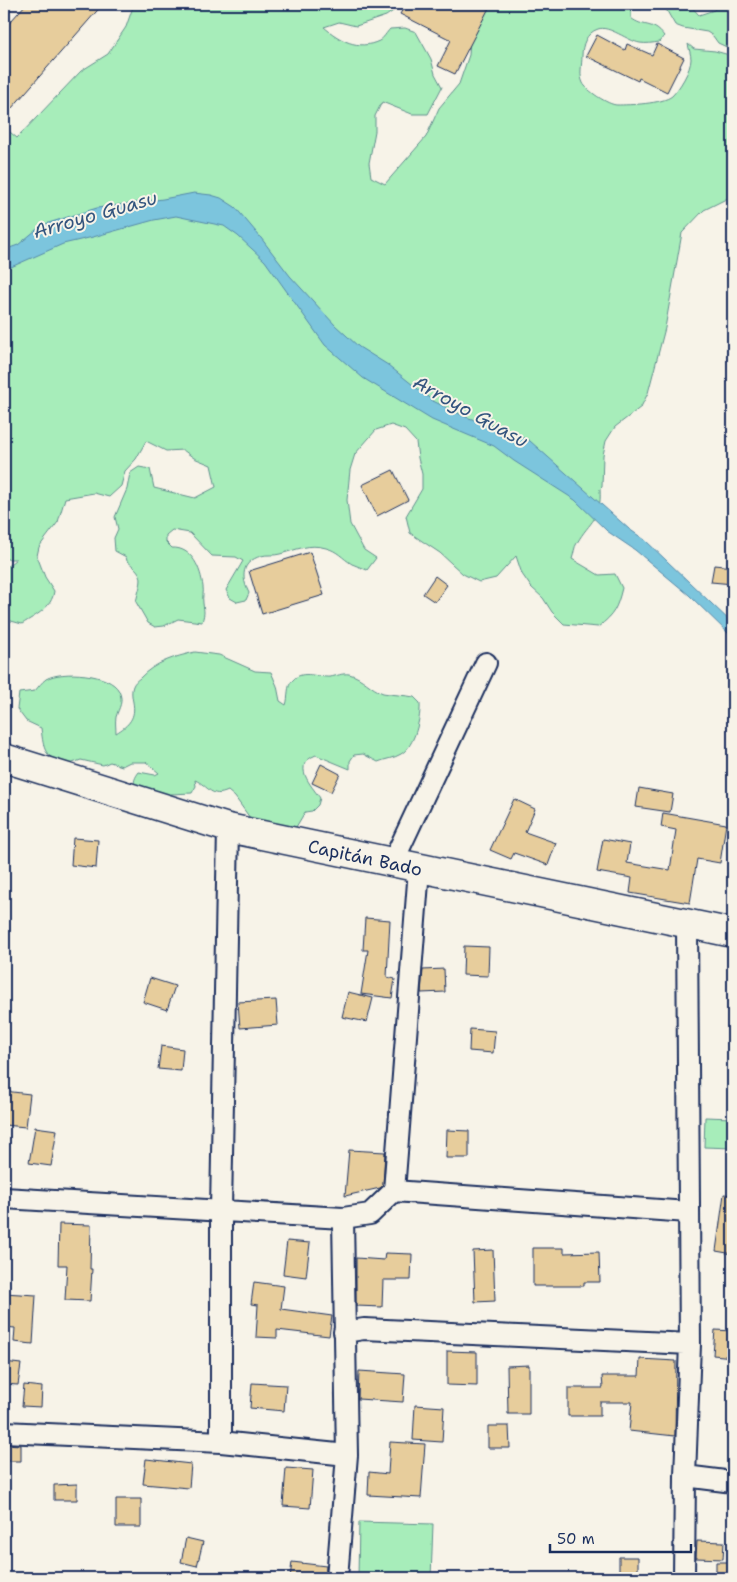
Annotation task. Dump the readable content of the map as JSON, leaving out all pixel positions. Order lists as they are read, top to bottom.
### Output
{
  "streets": {
    "street": ["Capitán Bado"]
  },
  "water": ["Arroyo Guasu"],
  "scale_bar": "50 m"
}
